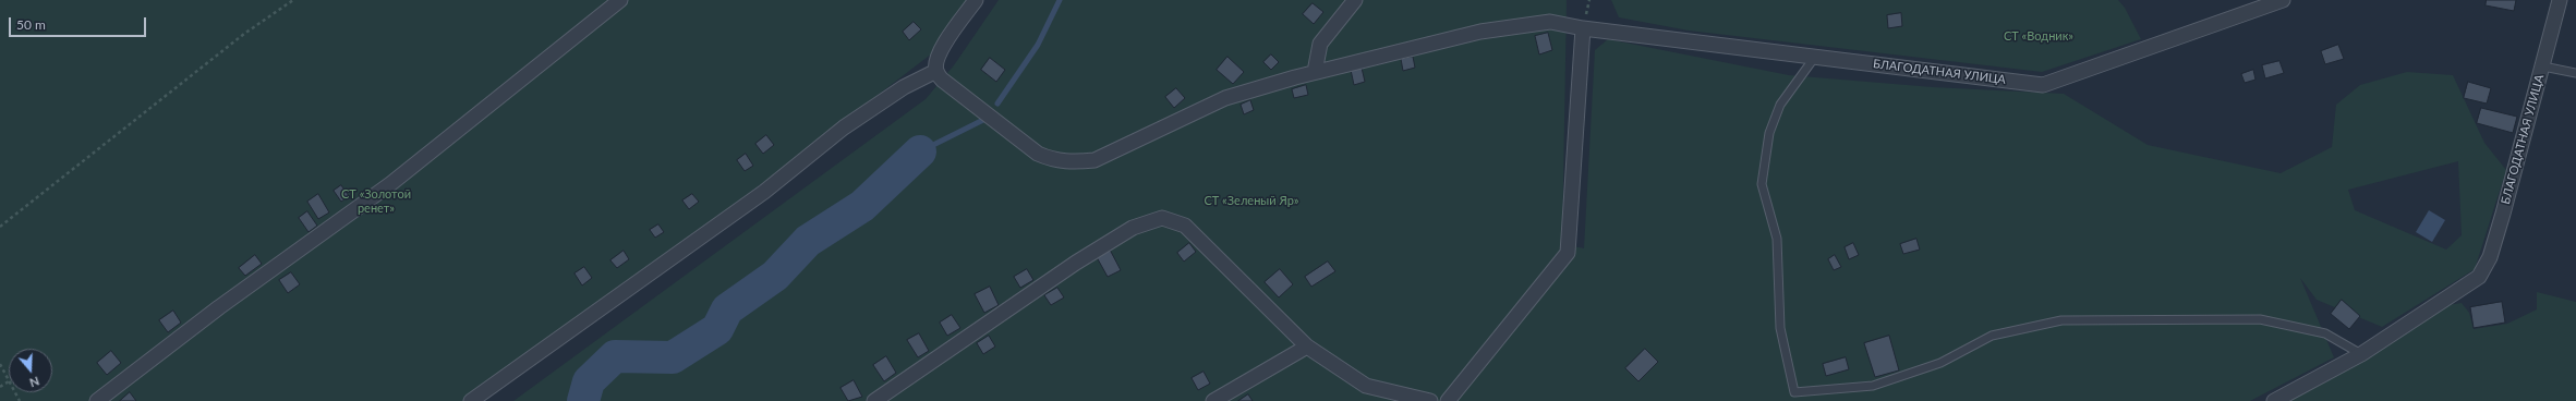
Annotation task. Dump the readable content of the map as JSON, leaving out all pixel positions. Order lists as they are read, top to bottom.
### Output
{
  "streets": {
    "street": ["БЛАГОДАТНАЯ УЛИЦА"]
  },
  "parks": ["СТ «Водник»", "СТ «Золотой ренет»", "СТ «Зеленый Яр»"],
  "scale_bar": "50 m",
  "north": "bottom"
}
